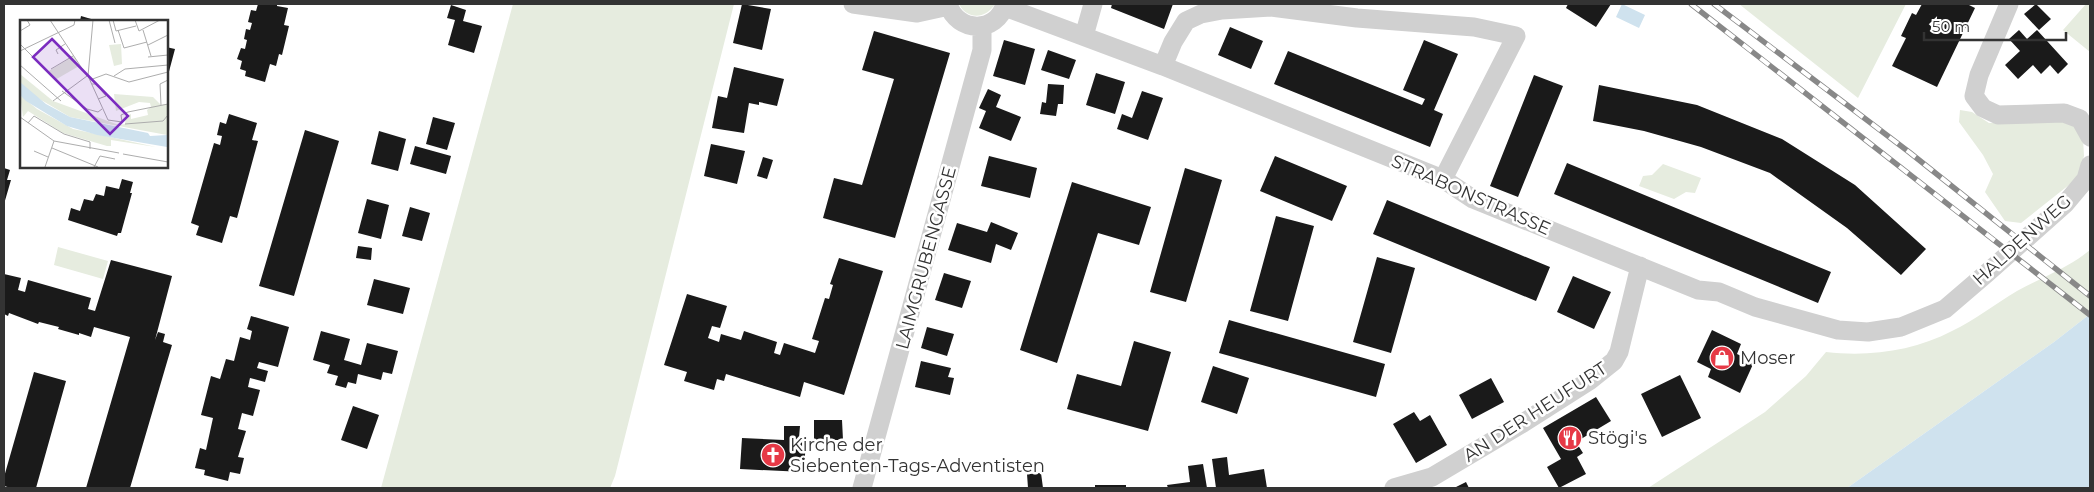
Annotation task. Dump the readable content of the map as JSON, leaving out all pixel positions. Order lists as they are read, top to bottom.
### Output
{
  "streets": {
    "street": [
      "STRABONSTRASSE",
      "HALDENWEG",
      "LAIMGRUBENGASSE",
      "AN DER HEUFURT"
    ]
  },
  "crossings": [
    ["STRABONSTRASSE", "HALDENWEG"],
    ["STRABONSTRASSE", "LAIMGRUBENGASSE"],
    ["STRABONSTRASSE", "AN DER HEUFURT"]
  ],
  "places": {
    "shop": ["Moser"],
    "restaurant": ["Stögi's"],
    "church": ["Kirche der Siebenten-Tags-Adventisten"]
  },
  "scale_bar": "50 m"
}
